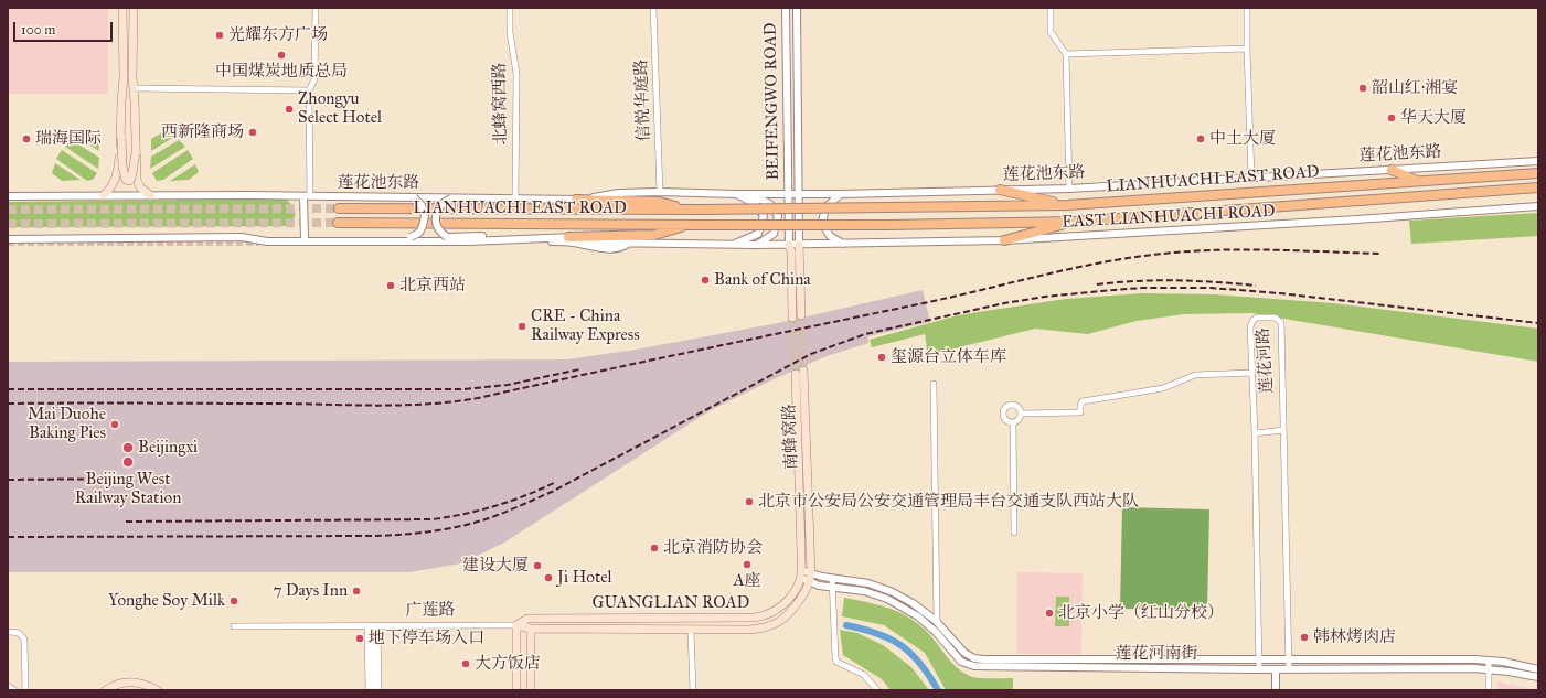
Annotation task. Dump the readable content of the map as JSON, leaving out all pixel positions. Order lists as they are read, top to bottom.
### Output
{
  "streets": {
    "highway": ["LIANHUACHI EAST ROAD"],
    "main road": ["南蜂窝路", "GUANGLIAN ROAD"],
    "street": [
      "信悦华庭路",
      "BEIFENGWO ROAD",
      "北蜂窝西路",
      "莲花池东路",
      "EAST LIANHUACHI ROAD",
      "莲花河路",
      "广莲路",
      "莲花河南街"
    ]
  },
  "crossings": [
    ["信悦华庭路", "莲花池东路"],
    ["BEIFENGWO ROAD", "莲花池东路"],
    ["BEIFENGWO ROAD", "EAST LIANHUACHI ROAD"],
    ["北蜂窝西路", "莲花池东路"],
    ["莲花河路", "莲花河南街"],
    ["南蜂窝路", "莲花河南街"],
    ["GUANGLIAN ROAD", "广莲路"],
    ["GUANGLIAN ROAD", "莲花河南街"]
  ],
  "places": [
    "光耀东方广场",
    "中国煤炭地质总局",
    "韶山红·湘宴",
    "Zhongyu Select Hotel",
    "华天大厦",
    "西新隆商场",
    "瑞海国际",
    "中土大厦",
    "Bank of China",
    "北京西站",
    "CRE - China Railway Express",
    "玺源台立体车库",
    "Mai Duohe Baking Pies",
    "Beijingxi",
    "Beijing West Railway Station",
    "北京市公安局公安交通管理局丰台交通支队西站大队",
    "北京消防协会",
    "A座",
    "建设大厦",
    "Ji Hotel",
    "7 Days Inn",
    "Yonghe Soy Milk",
    "北京小学（红山分校）",
    "韩林烤肉店",
    "地下停车场入口",
    "大方饭店"
  ],
  "scale_bar": "100 m"
}
